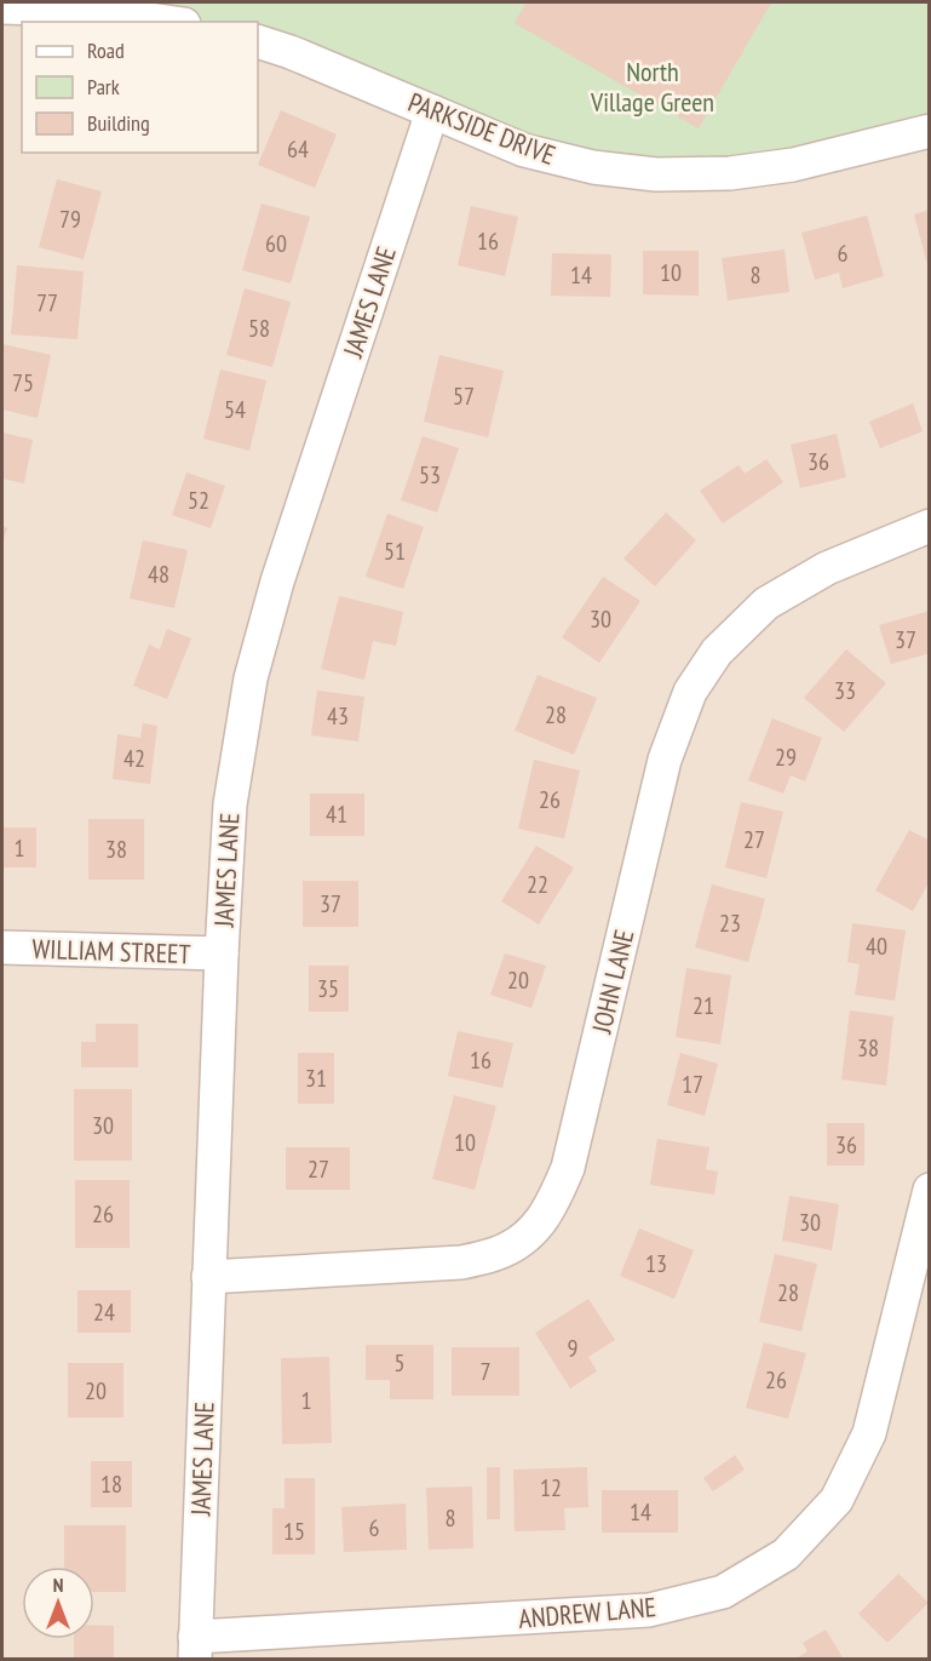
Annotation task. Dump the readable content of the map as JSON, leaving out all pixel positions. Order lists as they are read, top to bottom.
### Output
{
  "streets": {
    "street": [
      "PARKSIDE DRIVE",
      "JAMES LANE",
      "WILLIAM STREET",
      "JOHN LANE",
      "ANDREW LANE"
    ]
  },
  "crossings": [
    ["PARKSIDE DRIVE", "JAMES LANE"],
    ["JAMES LANE", "WILLIAM STREET"],
    ["JAMES LANE", "JOHN LANE"],
    ["JAMES LANE", "ANDREW LANE"]
  ],
  "parks": ["North Village Green"],
  "house_numbers": [
    "64",
    "79",
    "16",
    "60",
    "6",
    "10",
    "14",
    "8",
    "77",
    "58",
    "75",
    "57",
    "54",
    "36",
    "53",
    "52",
    "51",
    "48",
    "30",
    "37",
    "33",
    "28",
    "43",
    "29",
    "42",
    "26",
    "41",
    "27",
    "1",
    "38",
    "22",
    "37",
    "23",
    "40",
    "20",
    "35",
    "21",
    "38",
    "16",
    "31",
    "17",
    "30",
    "10",
    "36",
    "27",
    "26",
    "30",
    "13",
    "28",
    "24",
    "9",
    "5",
    "7",
    "26",
    "20",
    "1",
    "18",
    "12",
    "14",
    "8",
    "6",
    "15"
  ],
  "legend": ["Road", "Park", "Building"],
  "north": "top"
}
